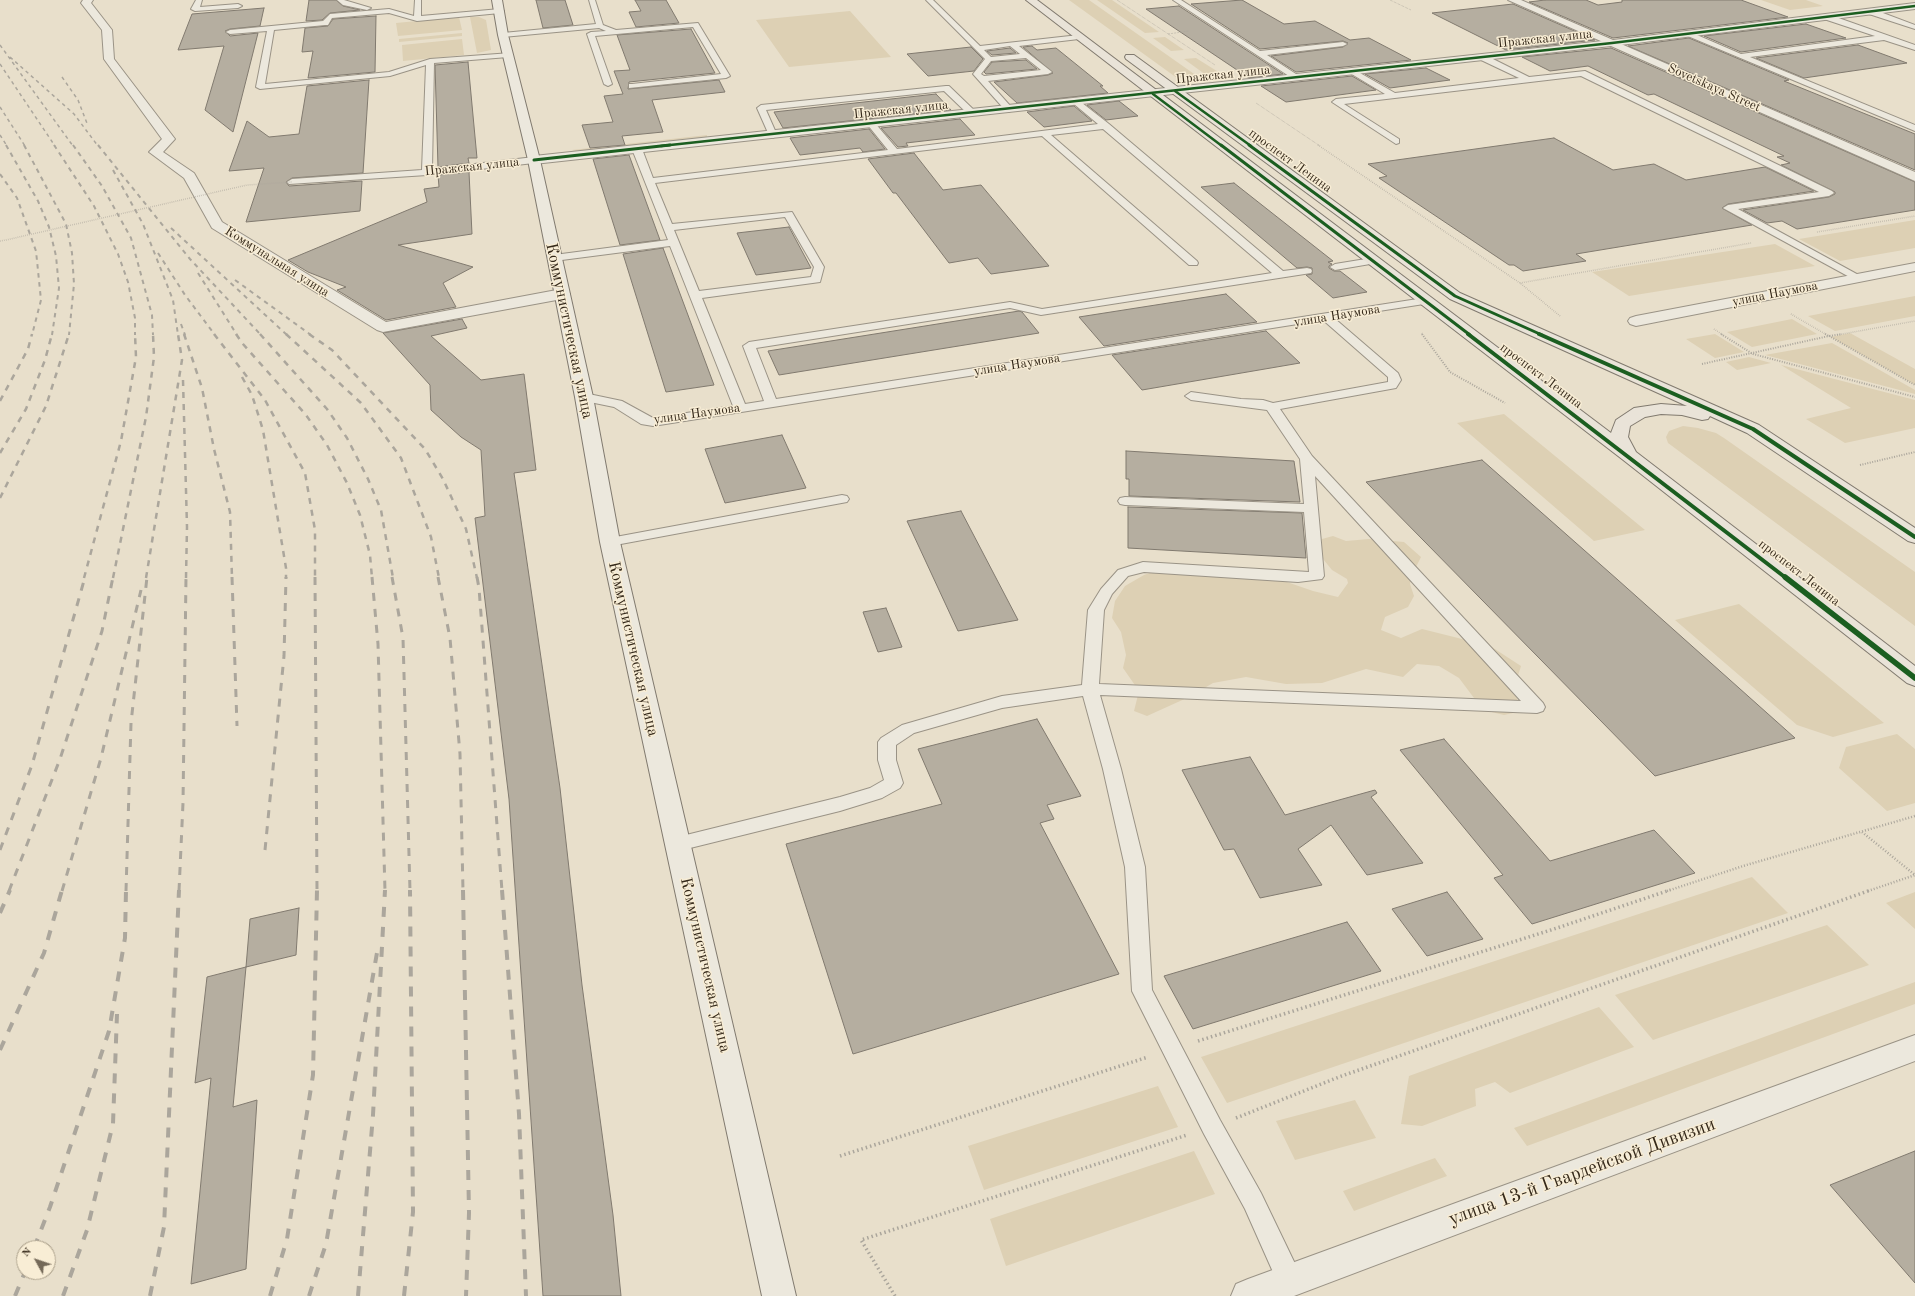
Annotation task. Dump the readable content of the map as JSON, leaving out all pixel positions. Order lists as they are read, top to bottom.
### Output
{
  "streets": {
    "main road": ["проспект Ленина", "улица Наумова"],
    "street": [
      "Пражская улица",
      "Sovetskaya Street",
      "Коммунальная улица",
      "Коммунистическая улица",
      "улица 13-й Гвардейской Дивизии"
    ]
  },
  "crossings": [
    ["Пражская улица", "Sovetskaya Street"],
    ["Пражская улица", "проспект Ленина"],
    ["Пражская улица", "Коммунистическая улица"],
    ["проспект Ленина", "улица Наумова"],
    ["Коммунальная улица", "Коммунистическая улица"],
    ["улица Наумова", "Коммунистическая улица"]
  ],
  "north": "top left"
}
